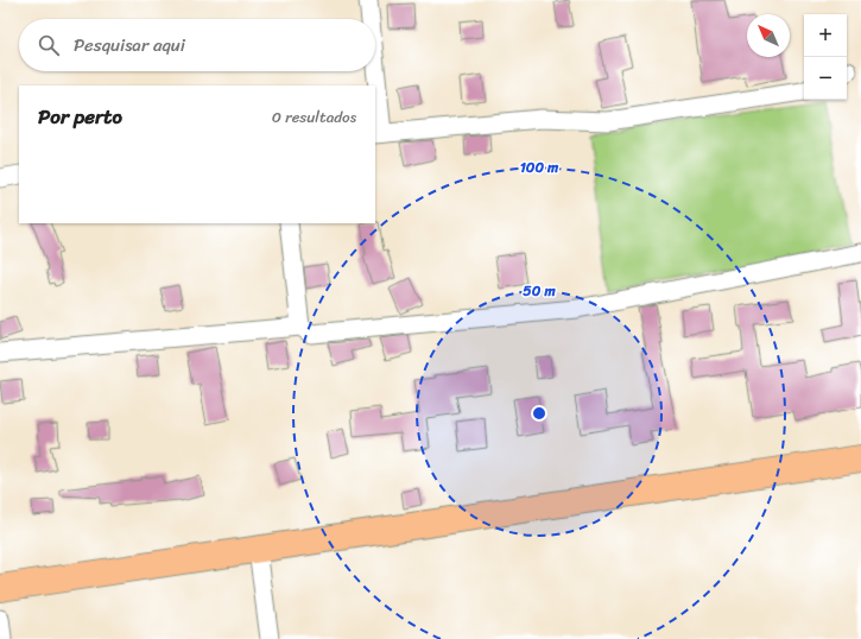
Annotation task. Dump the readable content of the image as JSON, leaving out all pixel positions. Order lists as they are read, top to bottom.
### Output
{
  "north": "top left",
  "page": {
    "map_buttons": ["+", "−"],
    "search": "Pesquisar aqui",
    "heading": ["Por perto", "0 resultados"]
  },
  "rings": ["100 m", "50 m"]
}
